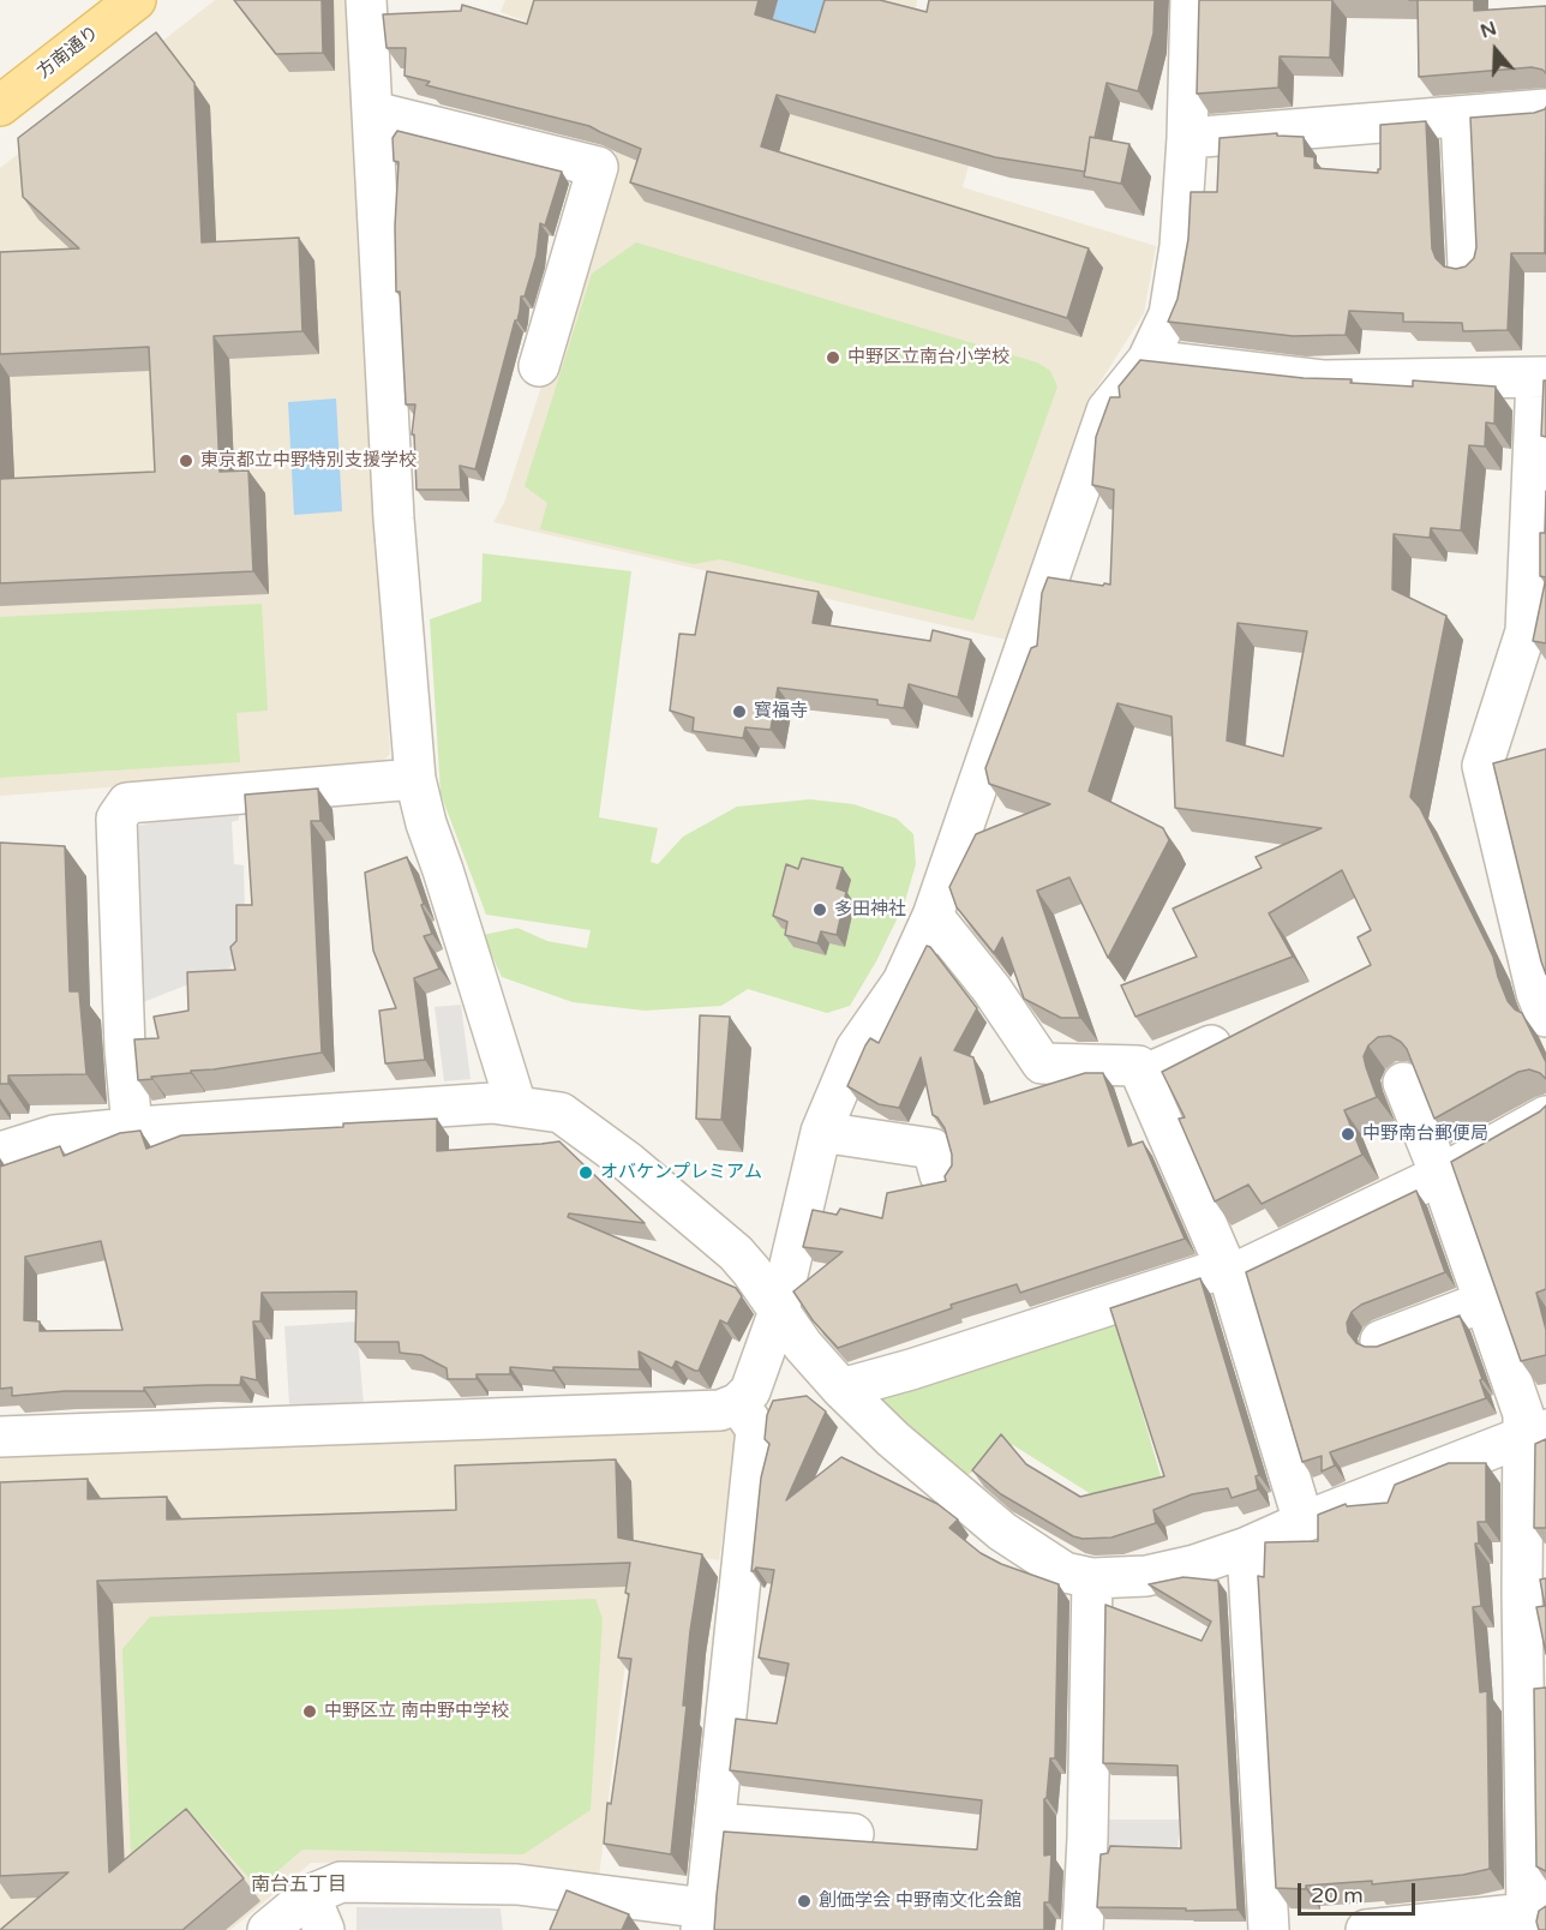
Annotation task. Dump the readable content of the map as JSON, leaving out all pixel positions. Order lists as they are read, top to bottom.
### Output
{
  "streets": {
    "main road": ["方南通り"]
  },
  "districts": ["南台五丁目"],
  "places": [
    "中野区立南台小学校",
    "東京都立中野特別支援学校",
    "寳福寺",
    "多田神社",
    "中野南台郵便局",
    "オバケンプレミアム",
    "中野区立 南中野中学校",
    "創価学会 中野南文化会館"
  ],
  "scale_bar": "20 m",
  "north": "top"
}
